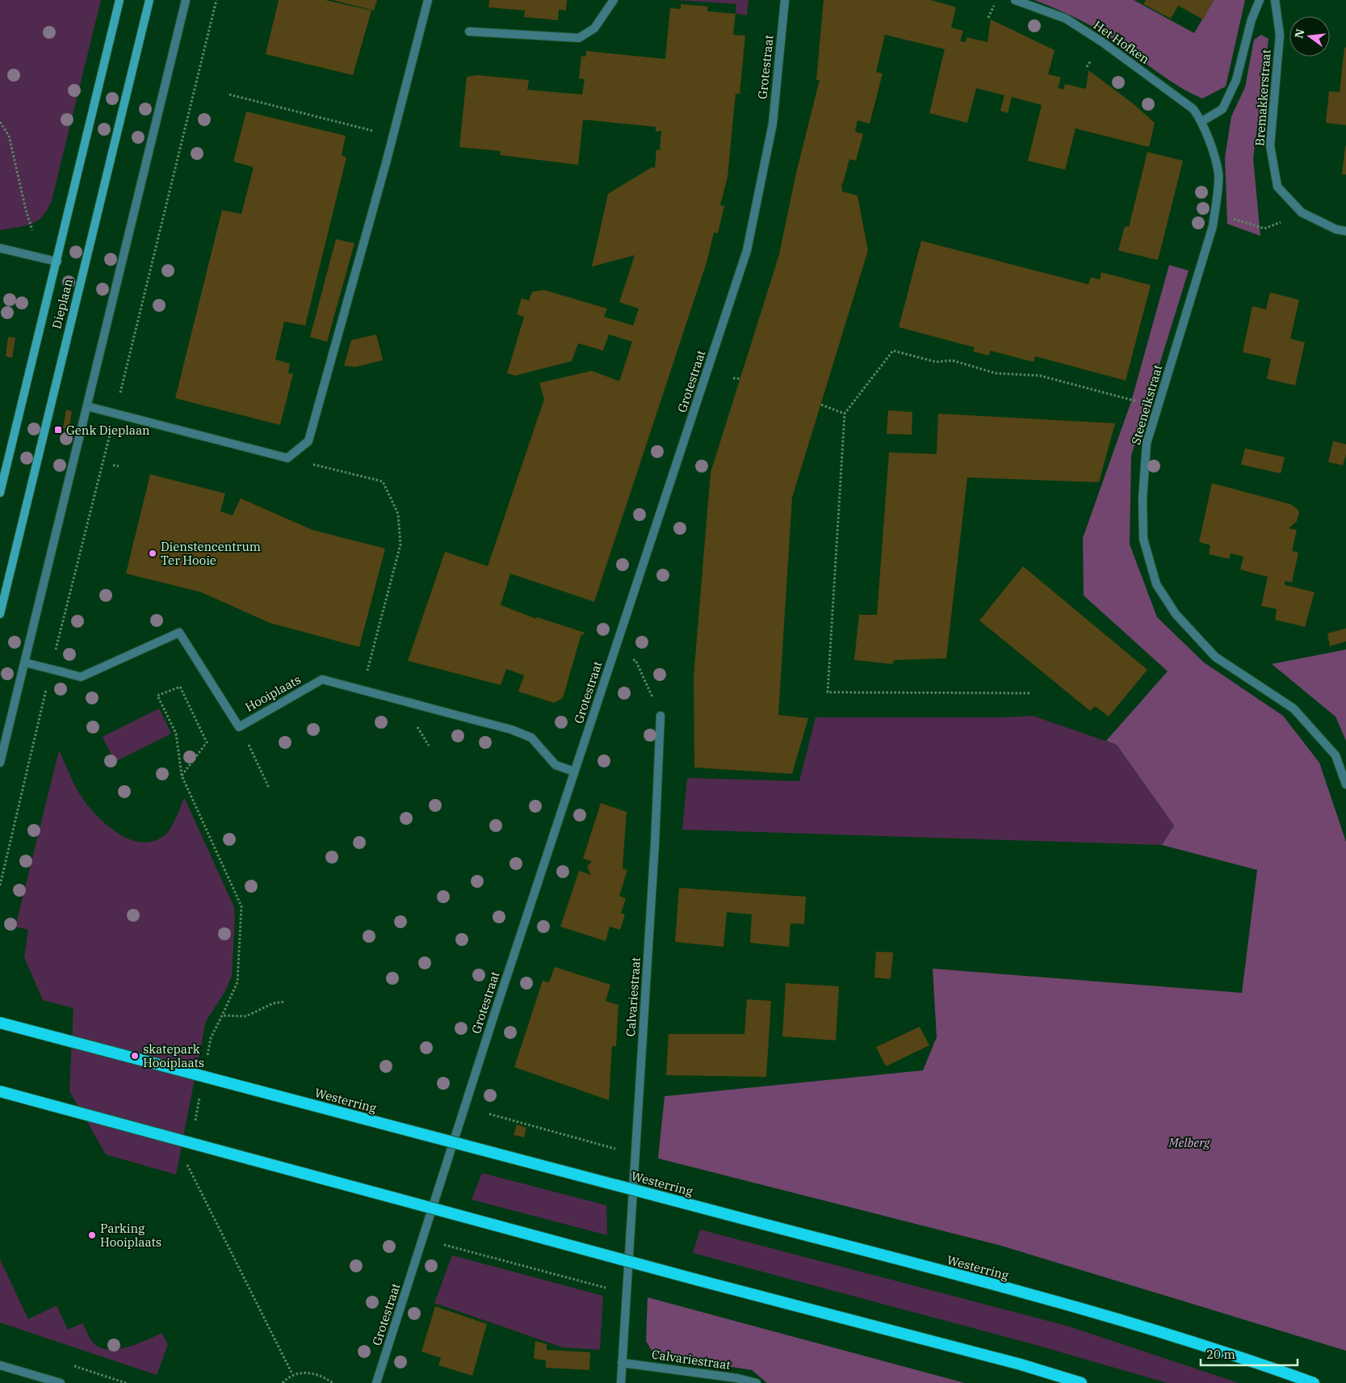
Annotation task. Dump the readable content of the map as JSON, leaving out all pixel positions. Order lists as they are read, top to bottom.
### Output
{
  "streets": {
    "highway": ["Westerring"],
    "main road": ["Dieplaan"],
    "street": [
      "Het Hofken",
      "Grotestraat",
      "Bremakkerstraat",
      "Steeneikstraat",
      "Hooiplaats",
      "Calvariestraat"
    ]
  },
  "crossings": [
    ["Het Hofken", "Steeneikstraat"],
    ["Grotestraat", "Hooiplaats"]
  ],
  "parks": ["Melberg"],
  "places": {
    "transit": ["Genk Dieplaan"],
    "other": ["Dienstencentrum Ter Hooie", "skatepark Hooiplaats", "Parking Hooiplaats"]
  },
  "scale_bar": "20 m",
  "north": "left"
}
